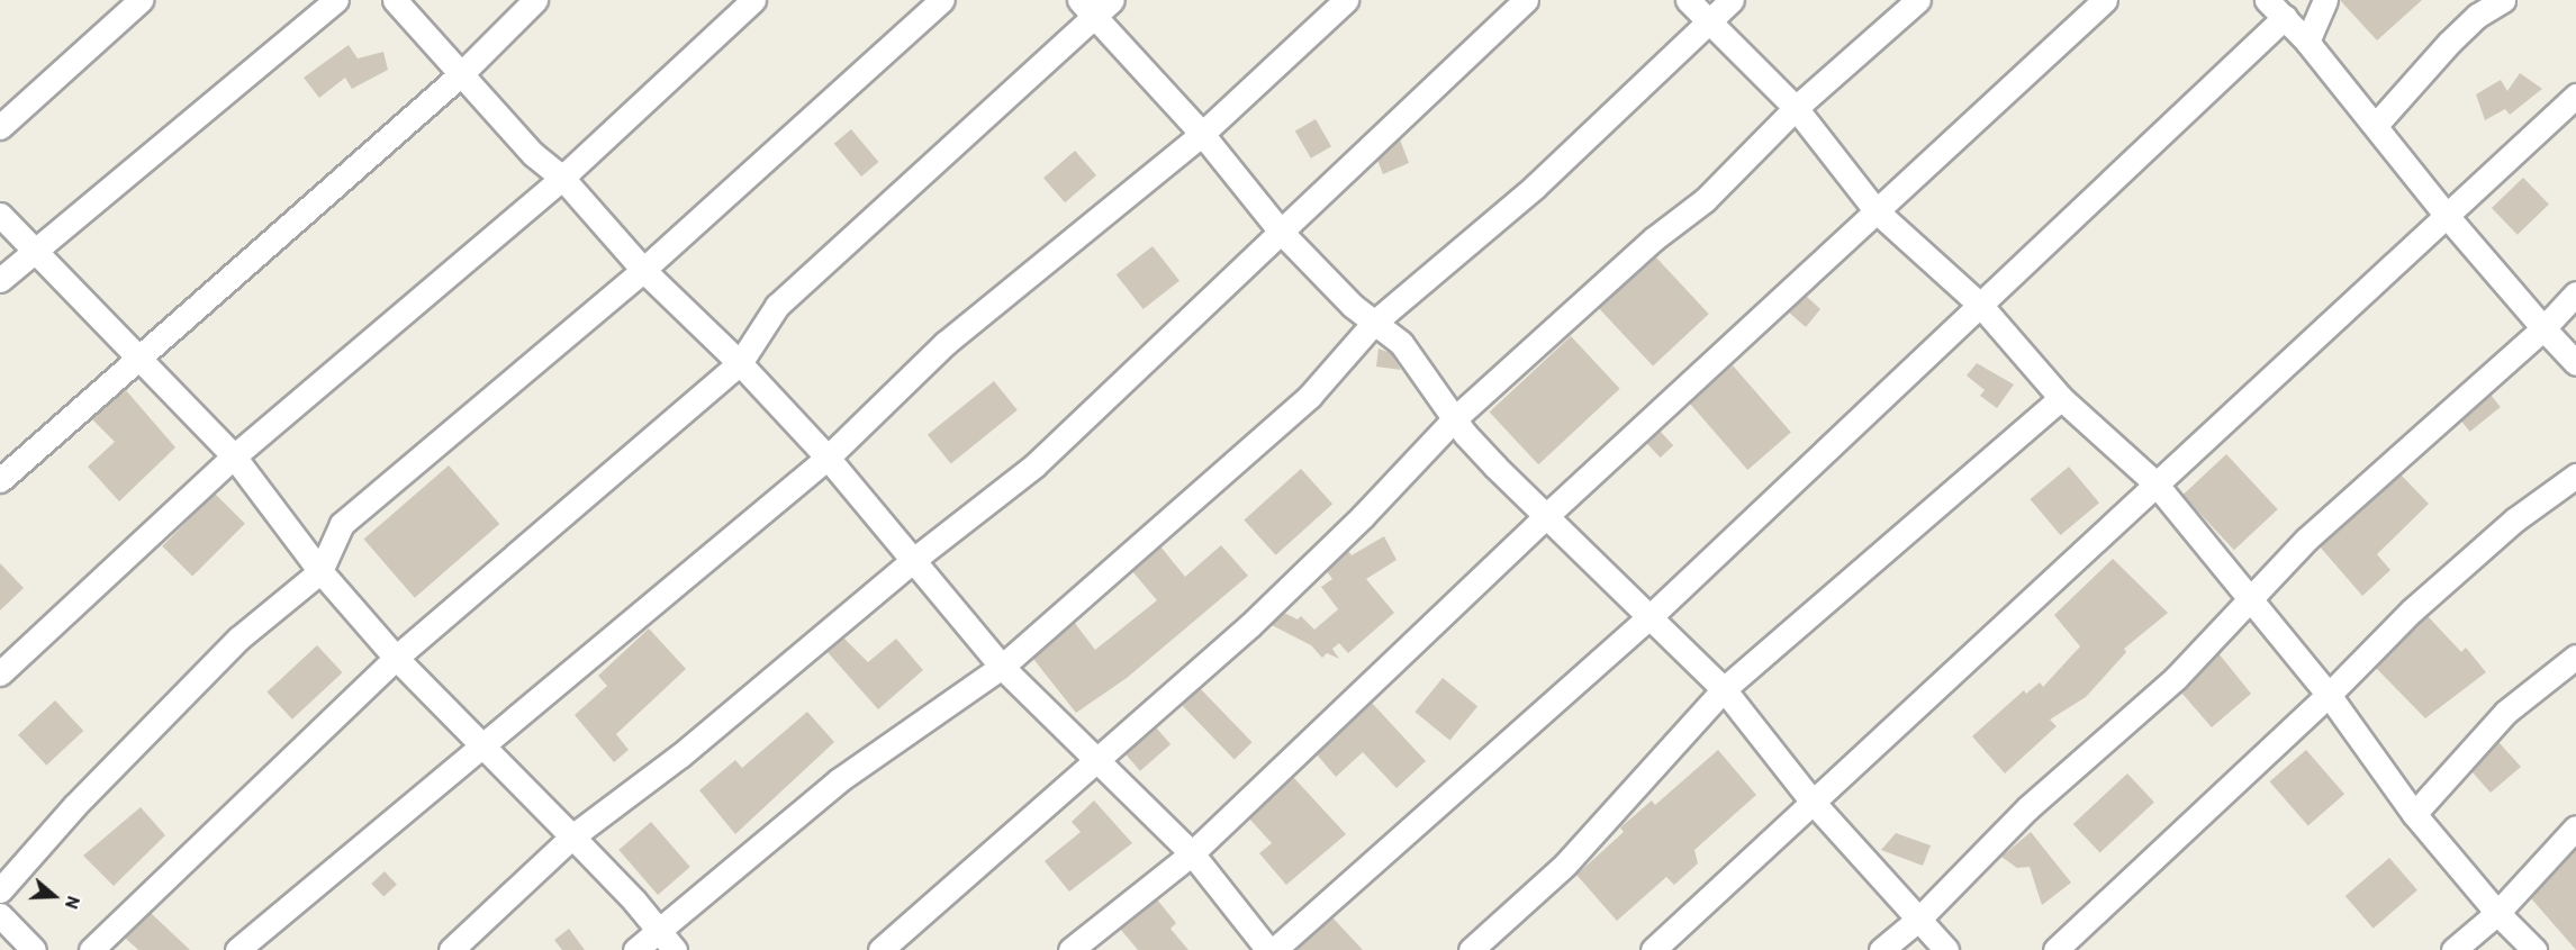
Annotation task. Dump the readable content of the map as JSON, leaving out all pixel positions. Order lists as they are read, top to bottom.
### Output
{
  "north": "right"
}
